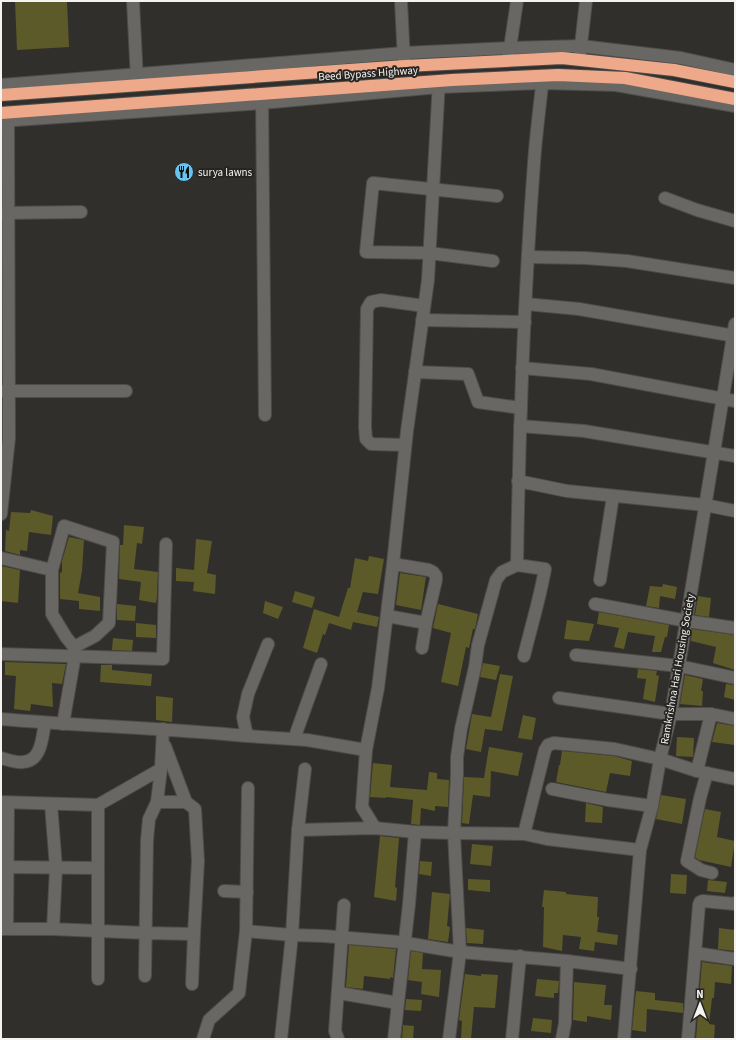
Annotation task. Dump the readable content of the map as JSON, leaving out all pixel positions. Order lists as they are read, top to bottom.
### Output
{
  "streets": {
    "highway": ["Beed Bypass Highway"],
    "street": ["Ramkrishna Hari Housing Society"]
  },
  "places": {
    "restaurant": ["surya lawns"]
  },
  "north": "top"
}
